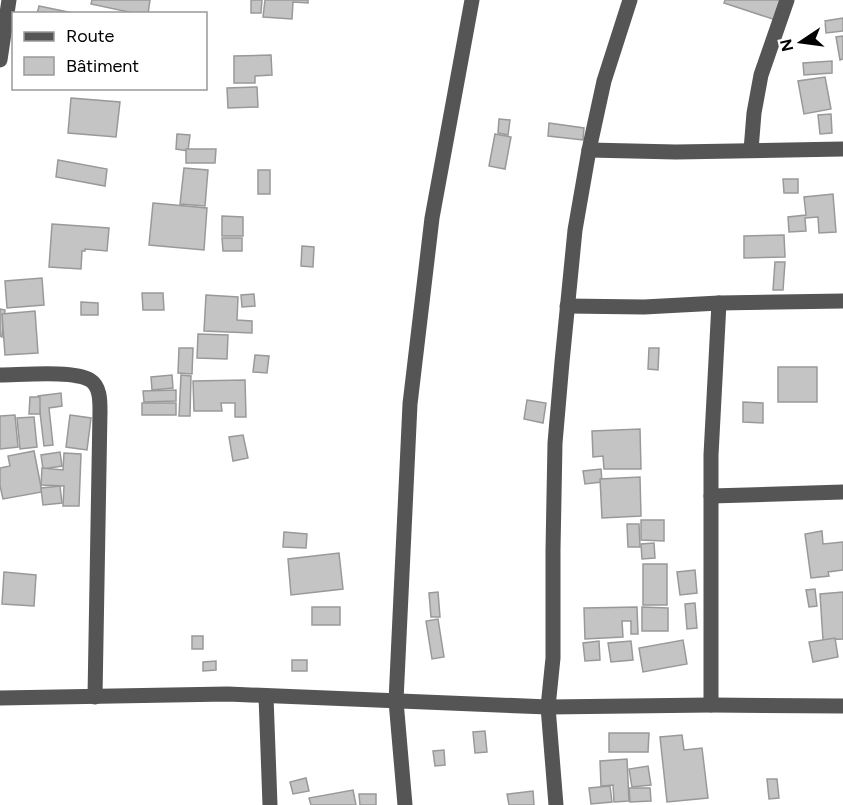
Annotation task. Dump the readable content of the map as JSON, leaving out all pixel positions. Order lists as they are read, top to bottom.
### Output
{
  "legend": ["Route", "Bâtiment"],
  "north": "left"
}
